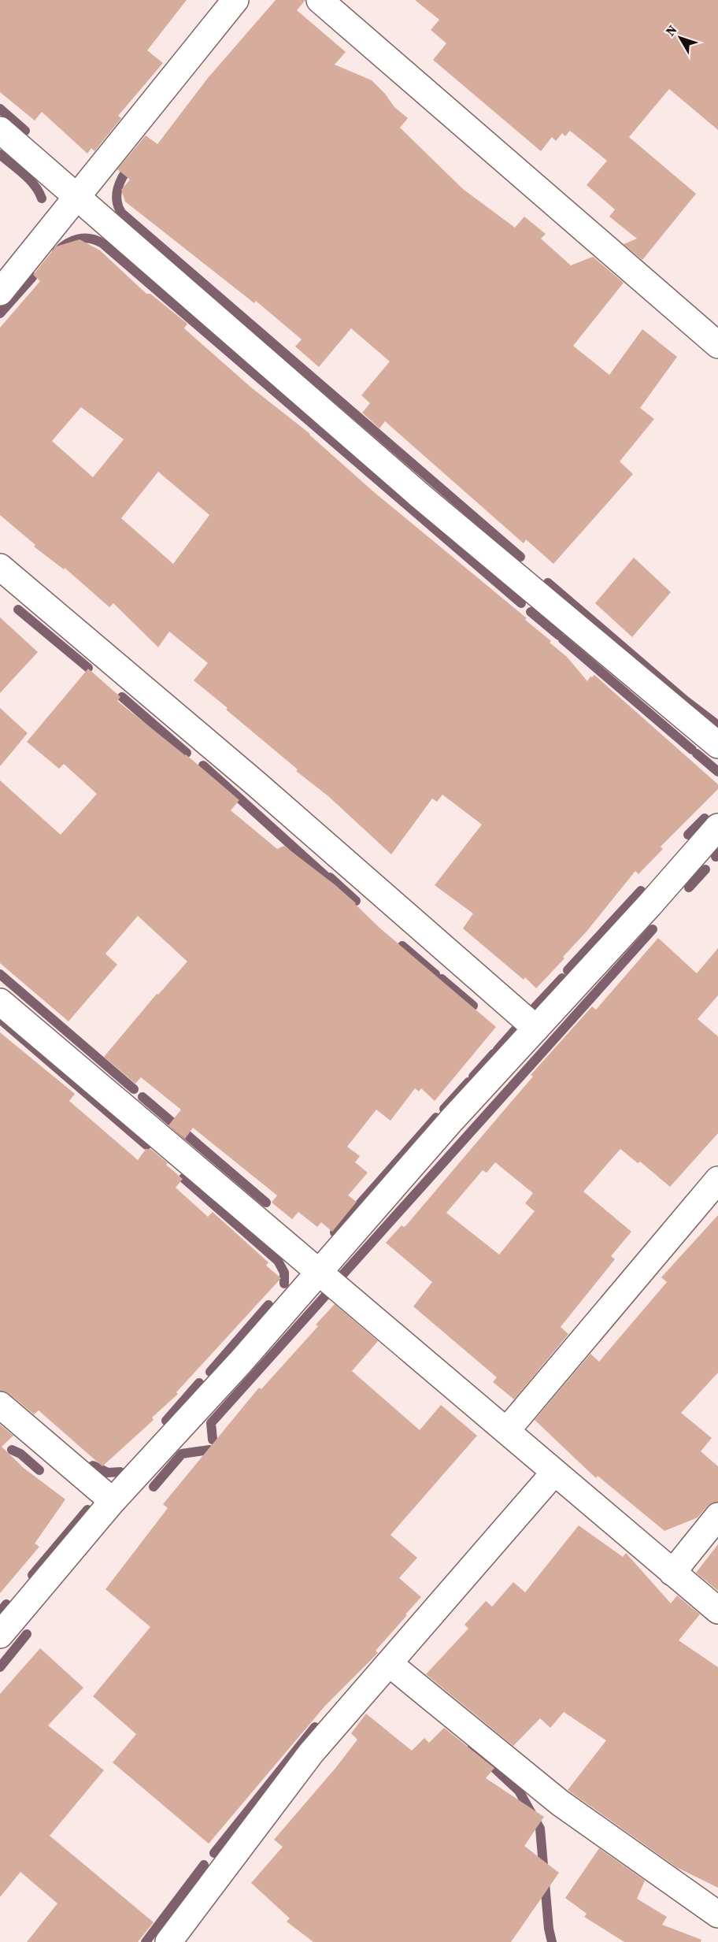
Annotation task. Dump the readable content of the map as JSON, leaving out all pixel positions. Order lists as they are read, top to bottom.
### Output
{
  "north": "top left"
}
